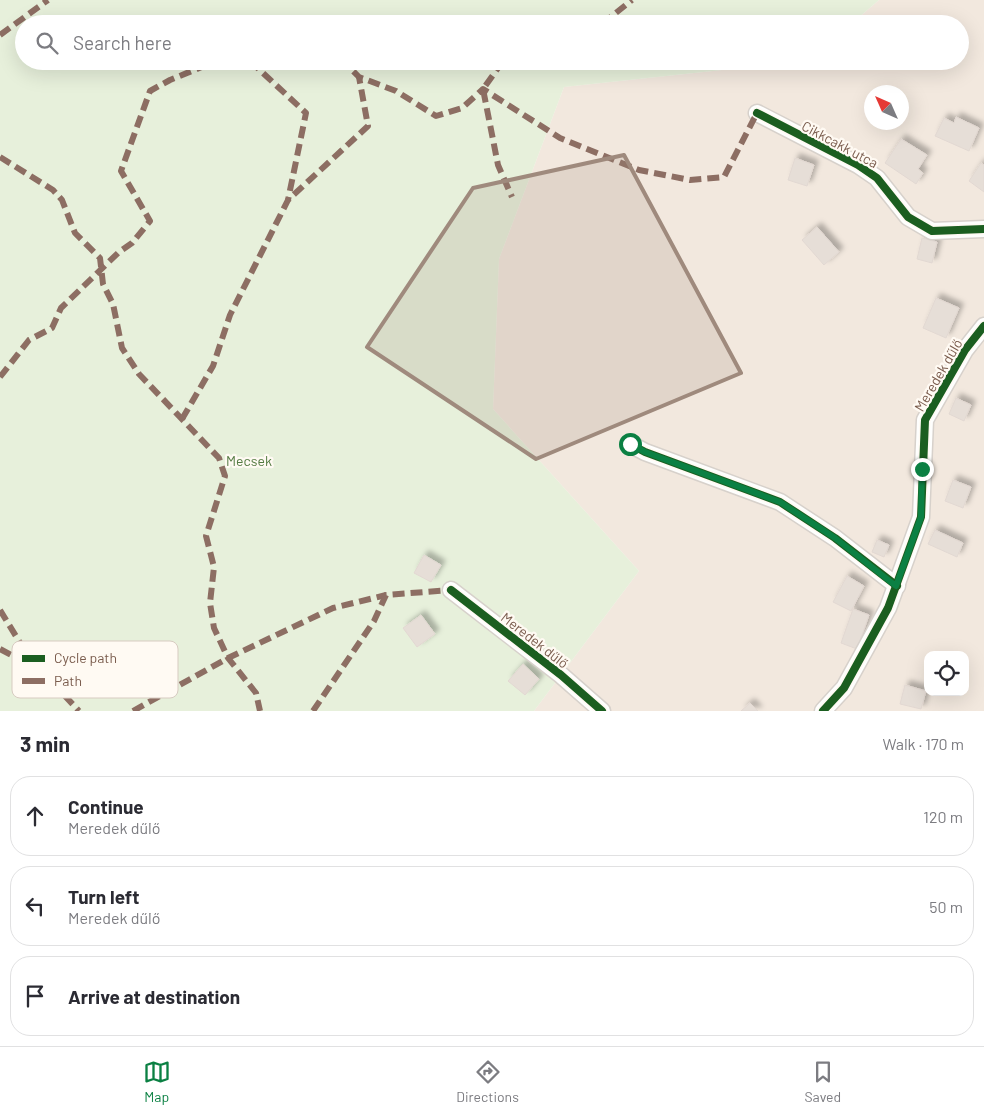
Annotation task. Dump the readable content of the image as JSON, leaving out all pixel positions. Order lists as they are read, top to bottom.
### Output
{
  "streets": {
    "street": ["Cikkcakk utca", "Meredek dűlő"]
  },
  "parks": ["Mecsek"],
  "legend": ["Cycle path", "Path"],
  "north": "top left",
  "page": {
    "search": "Search here",
    "heading": ["3 min", "Walk · 170 m"],
    "list": [
      ["Continue", "Meredek dűlő", "120 m"],
      ["Turn left", "Meredek dűlő", "50 m"],
      "Arrive at destination"
    ],
    "nav": ["Map", "Directions", "Saved"]
  }
}
